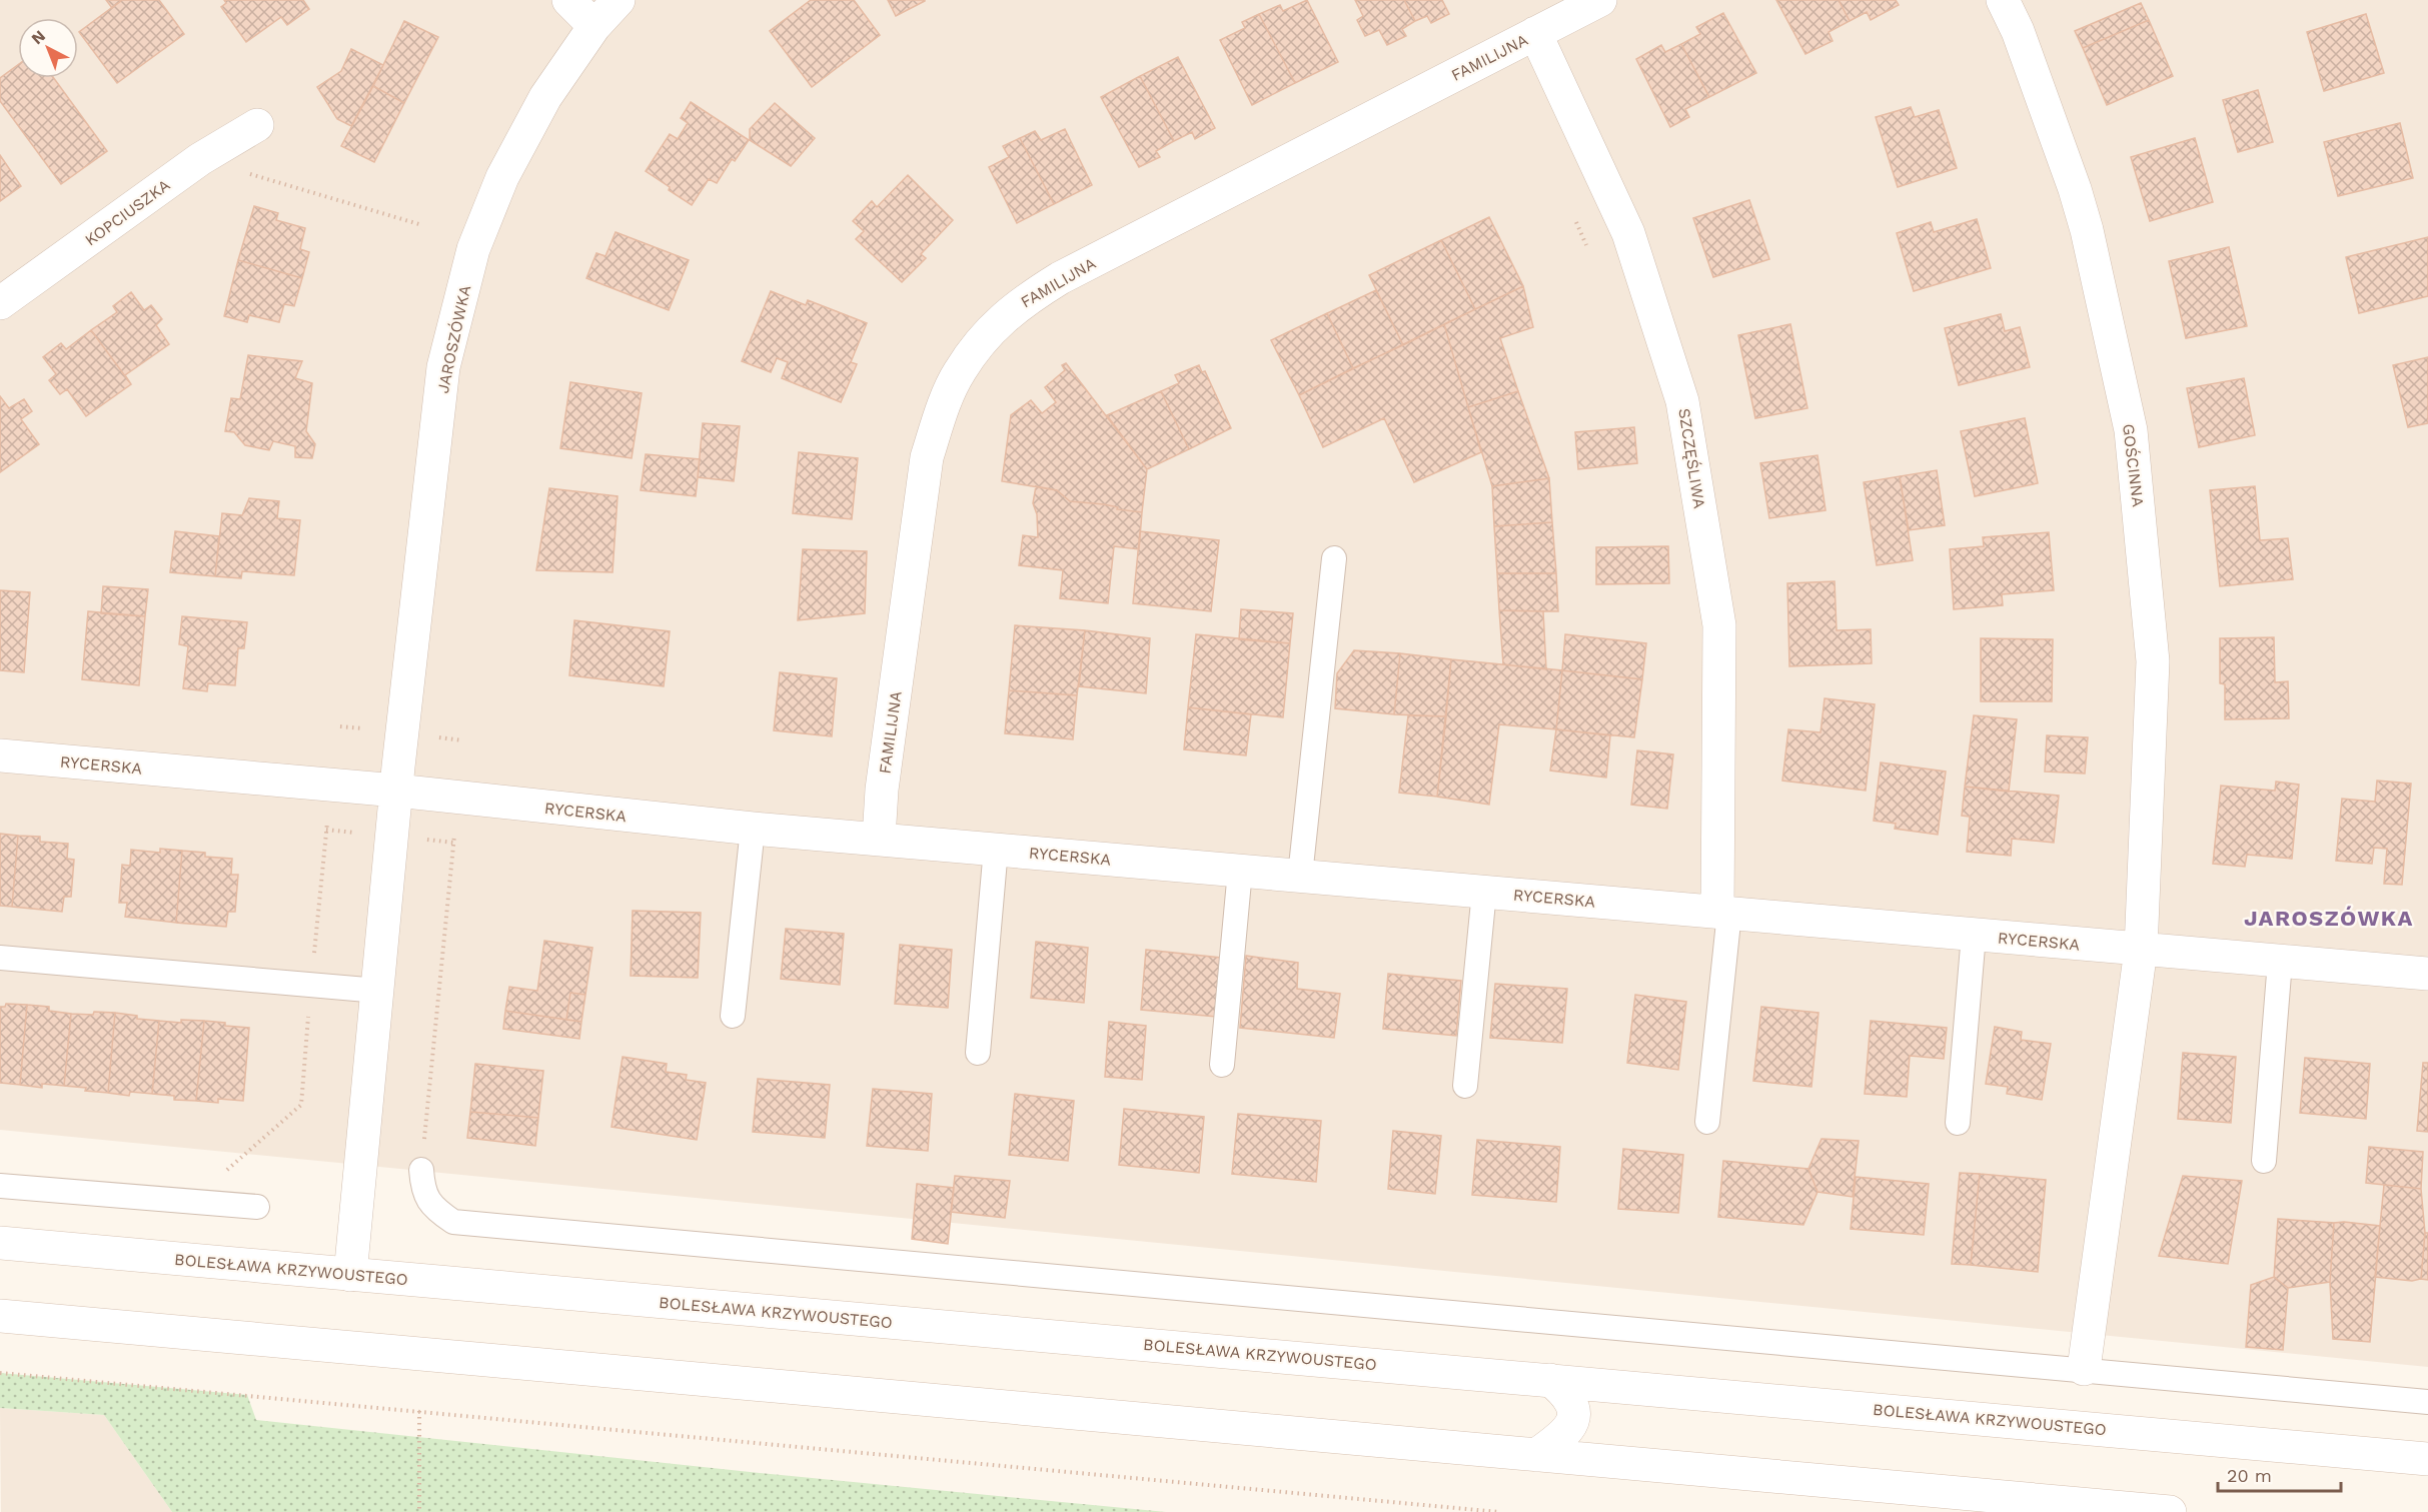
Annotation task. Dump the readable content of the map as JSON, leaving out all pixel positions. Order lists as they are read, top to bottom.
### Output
{
  "streets": {
    "street": [
      "FAMILIJNA",
      "KOPCIUSZKA",
      "JAROSZÓWKA",
      "SZCZĘŚLIWA",
      "GOŚCINNA",
      "RYCERSKA",
      "BOLESŁAWA KRZYWOUSTEGO"
    ]
  },
  "crossings": [
    ["FAMILIJNA", "SZCZĘŚLIWA"],
    ["FAMILIJNA", "RYCERSKA"],
    ["JAROSZÓWKA", "RYCERSKA"],
    ["JAROSZÓWKA", "BOLESŁAWA KRZYWOUSTEGO"],
    ["SZCZĘŚLIWA", "RYCERSKA"],
    ["GOŚCINNA", "RYCERSKA"]
  ],
  "districts": ["JAROSZÓWKA"],
  "scale_bar": "20 m",
  "north": "top left"
}
